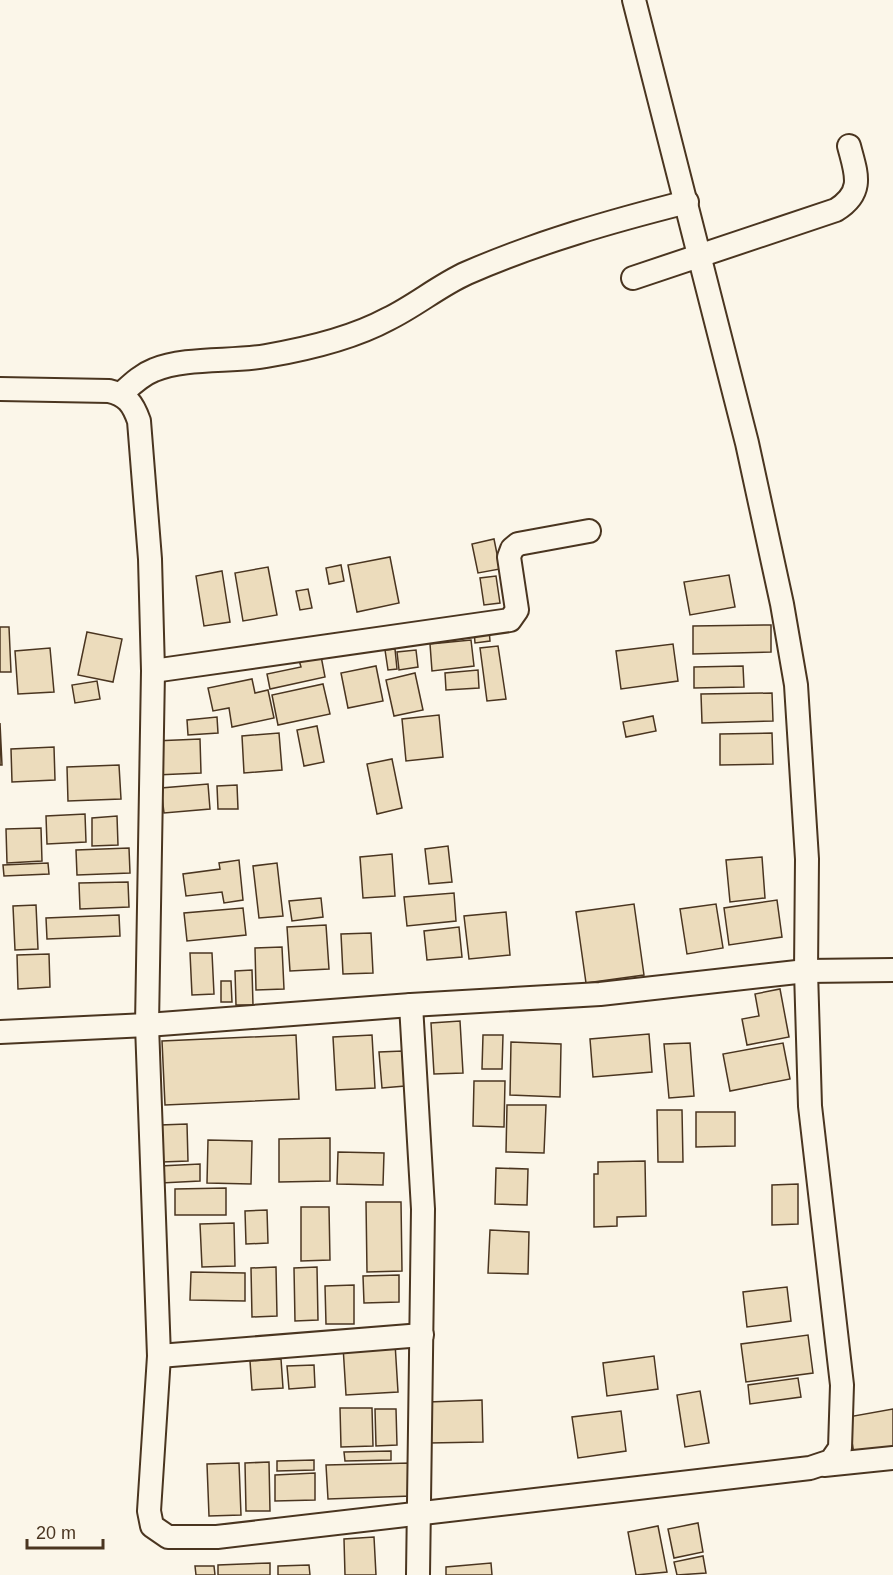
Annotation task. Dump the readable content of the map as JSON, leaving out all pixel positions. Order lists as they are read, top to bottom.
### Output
{
  "scale_bar": "20 m"
}
